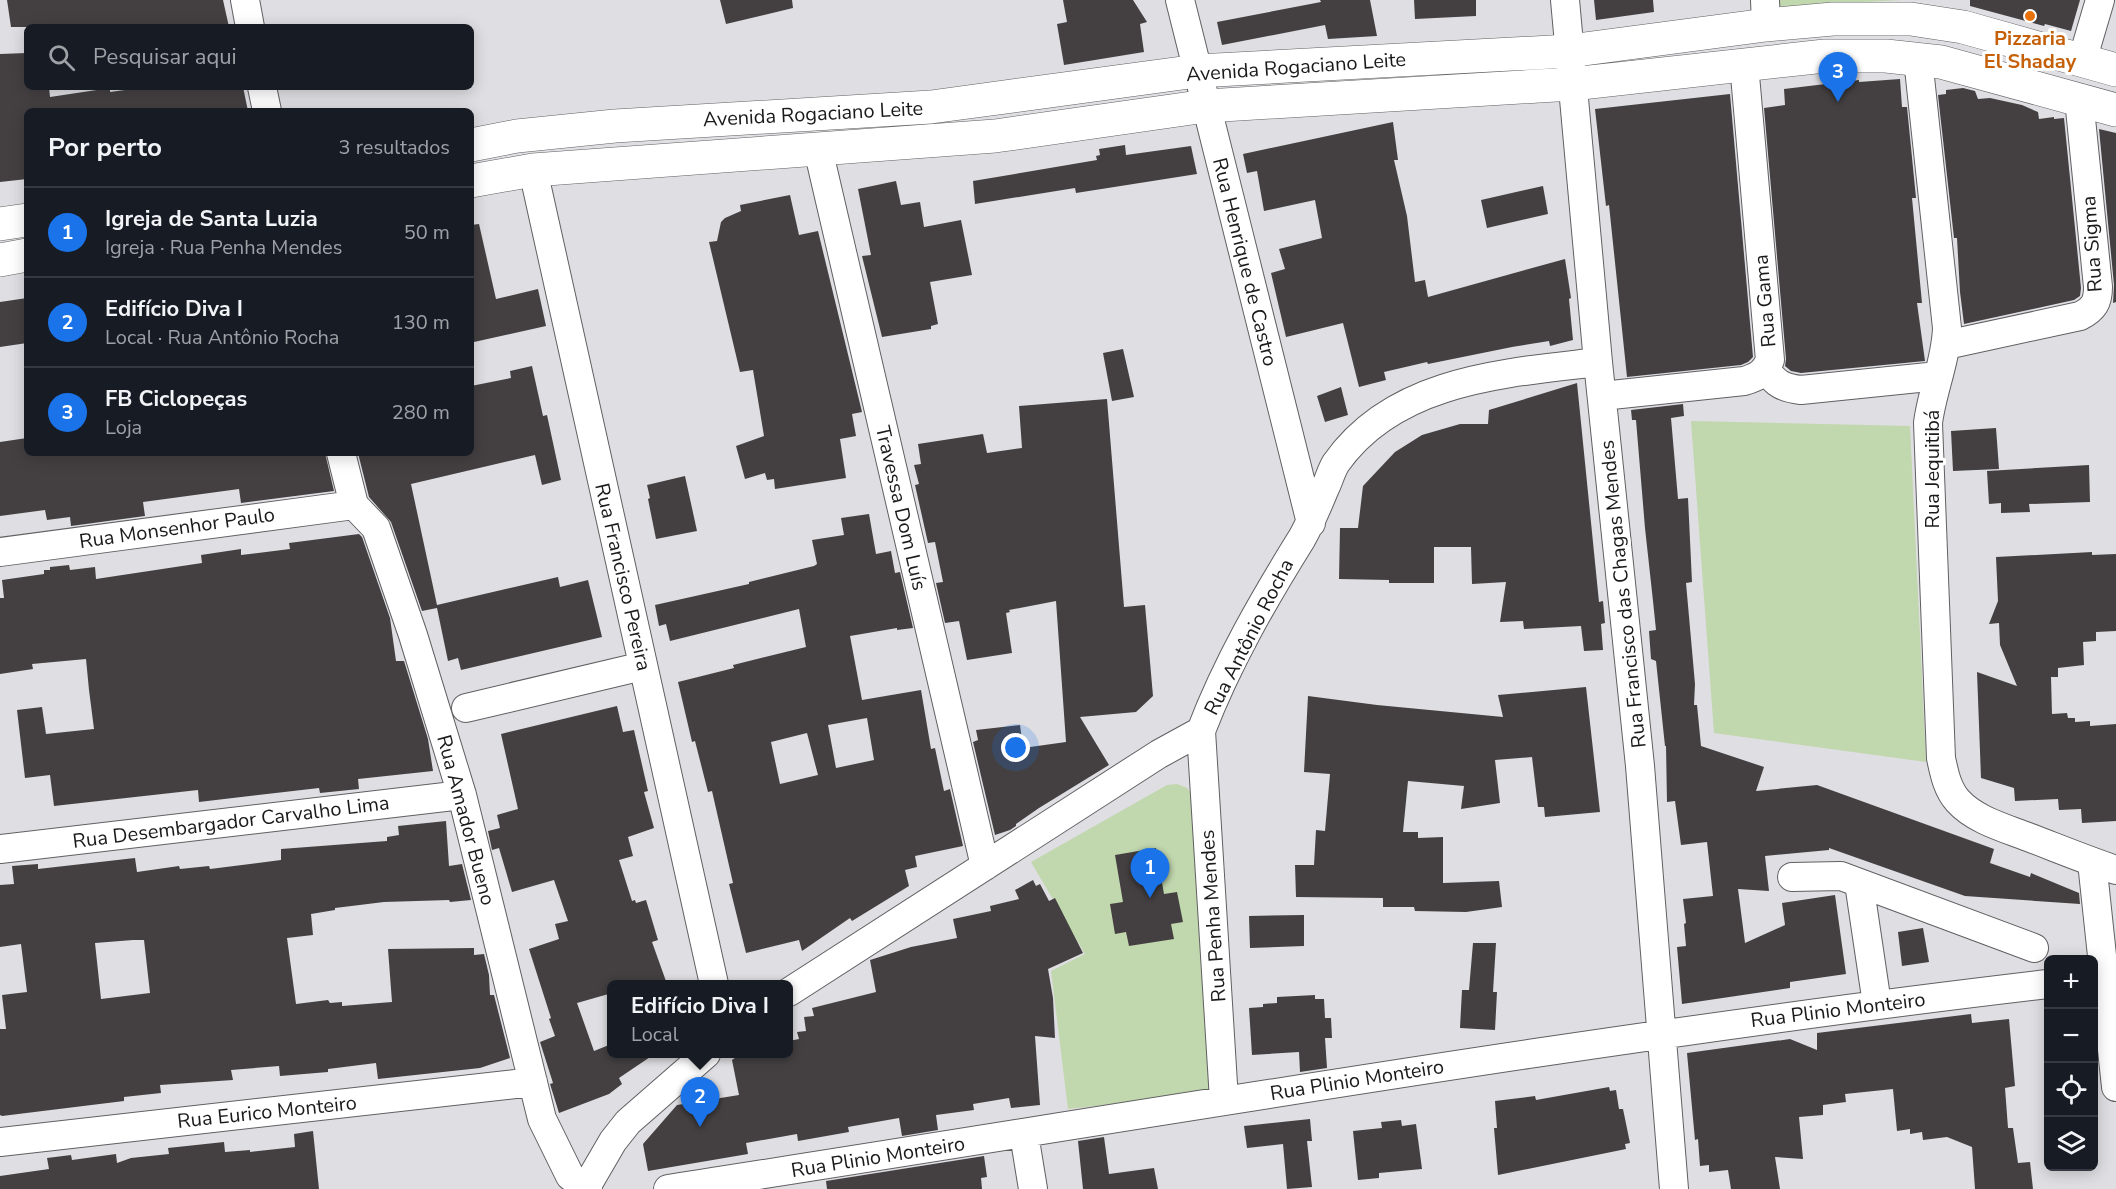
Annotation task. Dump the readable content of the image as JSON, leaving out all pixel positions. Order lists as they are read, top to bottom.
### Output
{
  "streets": {
    "main road": ["Avenida Rogaciano Leite"],
    "street": [
      "Rua Sigma",
      "Rua Henrique de Castro",
      "Rua Gama",
      "Rua Jequitibá",
      "Travessa Dom Luís",
      "Rua Monsenhor Paulo",
      "Rua Francisco Pereira",
      "Rua Francisco das Chagas Mendes",
      "Rua Antônio Rocha",
      "Rua Amador Bueno",
      "Rua Desembargador Carvalho Lima",
      "Rua Penha Mendes",
      "Rua Plinio Monteiro",
      "Rua Eurico Monteiro"
    ]
  },
  "crossings": [
    ["Avenida Rogaciano Leite", "Rua Sigma"],
    ["Avenida Rogaciano Leite", "Rua Henrique de Castro"],
    ["Avenida Rogaciano Leite", "Rua Gama"],
    ["Avenida Rogaciano Leite", "Rua Jequitibá"],
    ["Avenida Rogaciano Leite", "Travessa Dom Luís"],
    ["Avenida Rogaciano Leite", "Rua Francisco Pereira"],
    ["Avenida Rogaciano Leite", "Rua Francisco das Chagas Mendes"],
    ["Rua Sigma", "Rua Jequitibá"],
    ["Rua Henrique de Castro", "Rua Antônio Rocha"],
    ["Rua Gama", "Rua Francisco das Chagas Mendes"],
    ["Travessa Dom Luís", "Rua Antônio Rocha"],
    ["Rua Monsenhor Paulo", "Rua Amador Bueno"],
    ["Rua Francisco das Chagas Mendes", "Rua Antônio Rocha"],
    ["Rua Francisco das Chagas Mendes", "Rua Plinio Monteiro"],
    ["Rua Antônio Rocha", "Rua Penha Mendes"],
    ["Rua Amador Bueno", "Rua Desembargador Carvalho Lima"],
    ["Rua Amador Bueno", "Rua Eurico Monteiro"],
    ["Rua Penha Mendes", "Rua Plinio Monteiro"]
  ],
  "places": ["Pizzaria El Shaday"],
  "page": {
    "search": "Pesquisar aqui",
    "pins": ["3", "1", "2"],
    "heading": ["Por perto", "3 resultados"],
    "list": [
      {
        "mark": "1",
        "name": "Igreja de Santa Luzia",
        "note": "Igreja · Rua Penha Mendes",
        "value": "50 m"
      },
      {
        "mark": "2",
        "name": "Edifício Diva I",
        "note": "Local · Rua Antônio Rocha",
        "value": "130 m"
      },
      {
        "mark": "3",
        "name": "FB Ciclopeças",
        "note": "Loja",
        "value": "280 m"
      }
    ],
    "map_buttons": ["+", "−"],
    "popup": ["Edifício Diva I", "Local"]
  }
}
